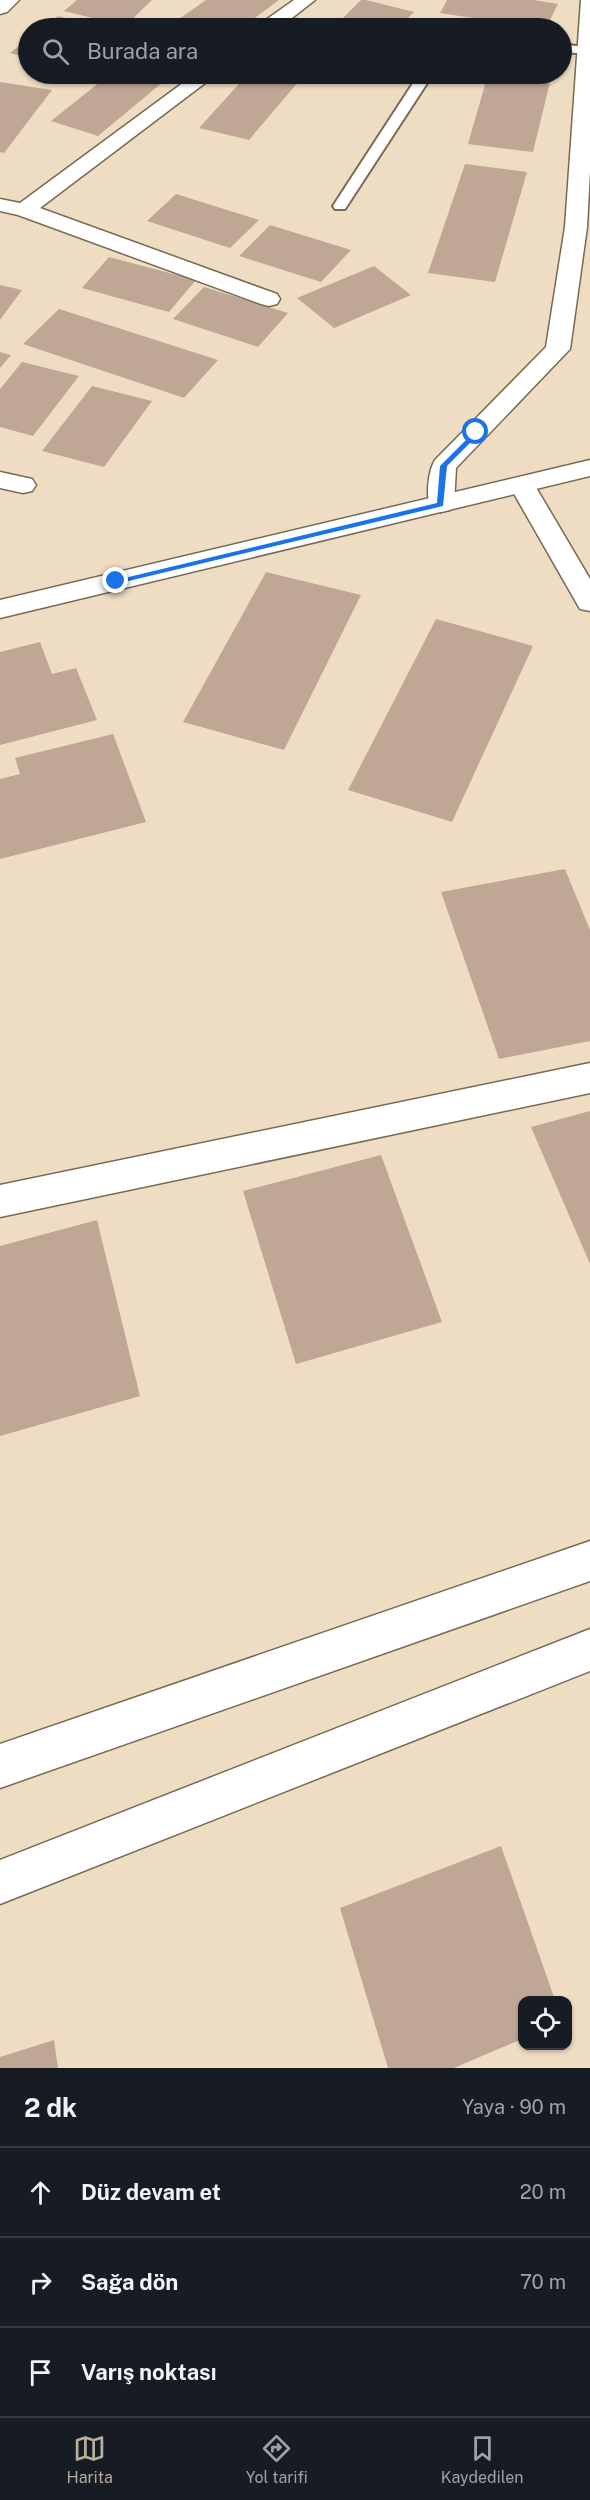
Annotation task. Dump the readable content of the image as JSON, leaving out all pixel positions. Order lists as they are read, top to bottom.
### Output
{
  "page": {
    "search": "Burada ara",
    "heading": ["2 dk", "Yaya · 90 m"],
    "list": [
      ["Düz devam et", "20 m"],
      ["Sağa dön", "70 m"],
      "Varış noktası"
    ],
    "nav": ["Harita", "Yol tarifi", "Kaydedilen"]
  }
}
